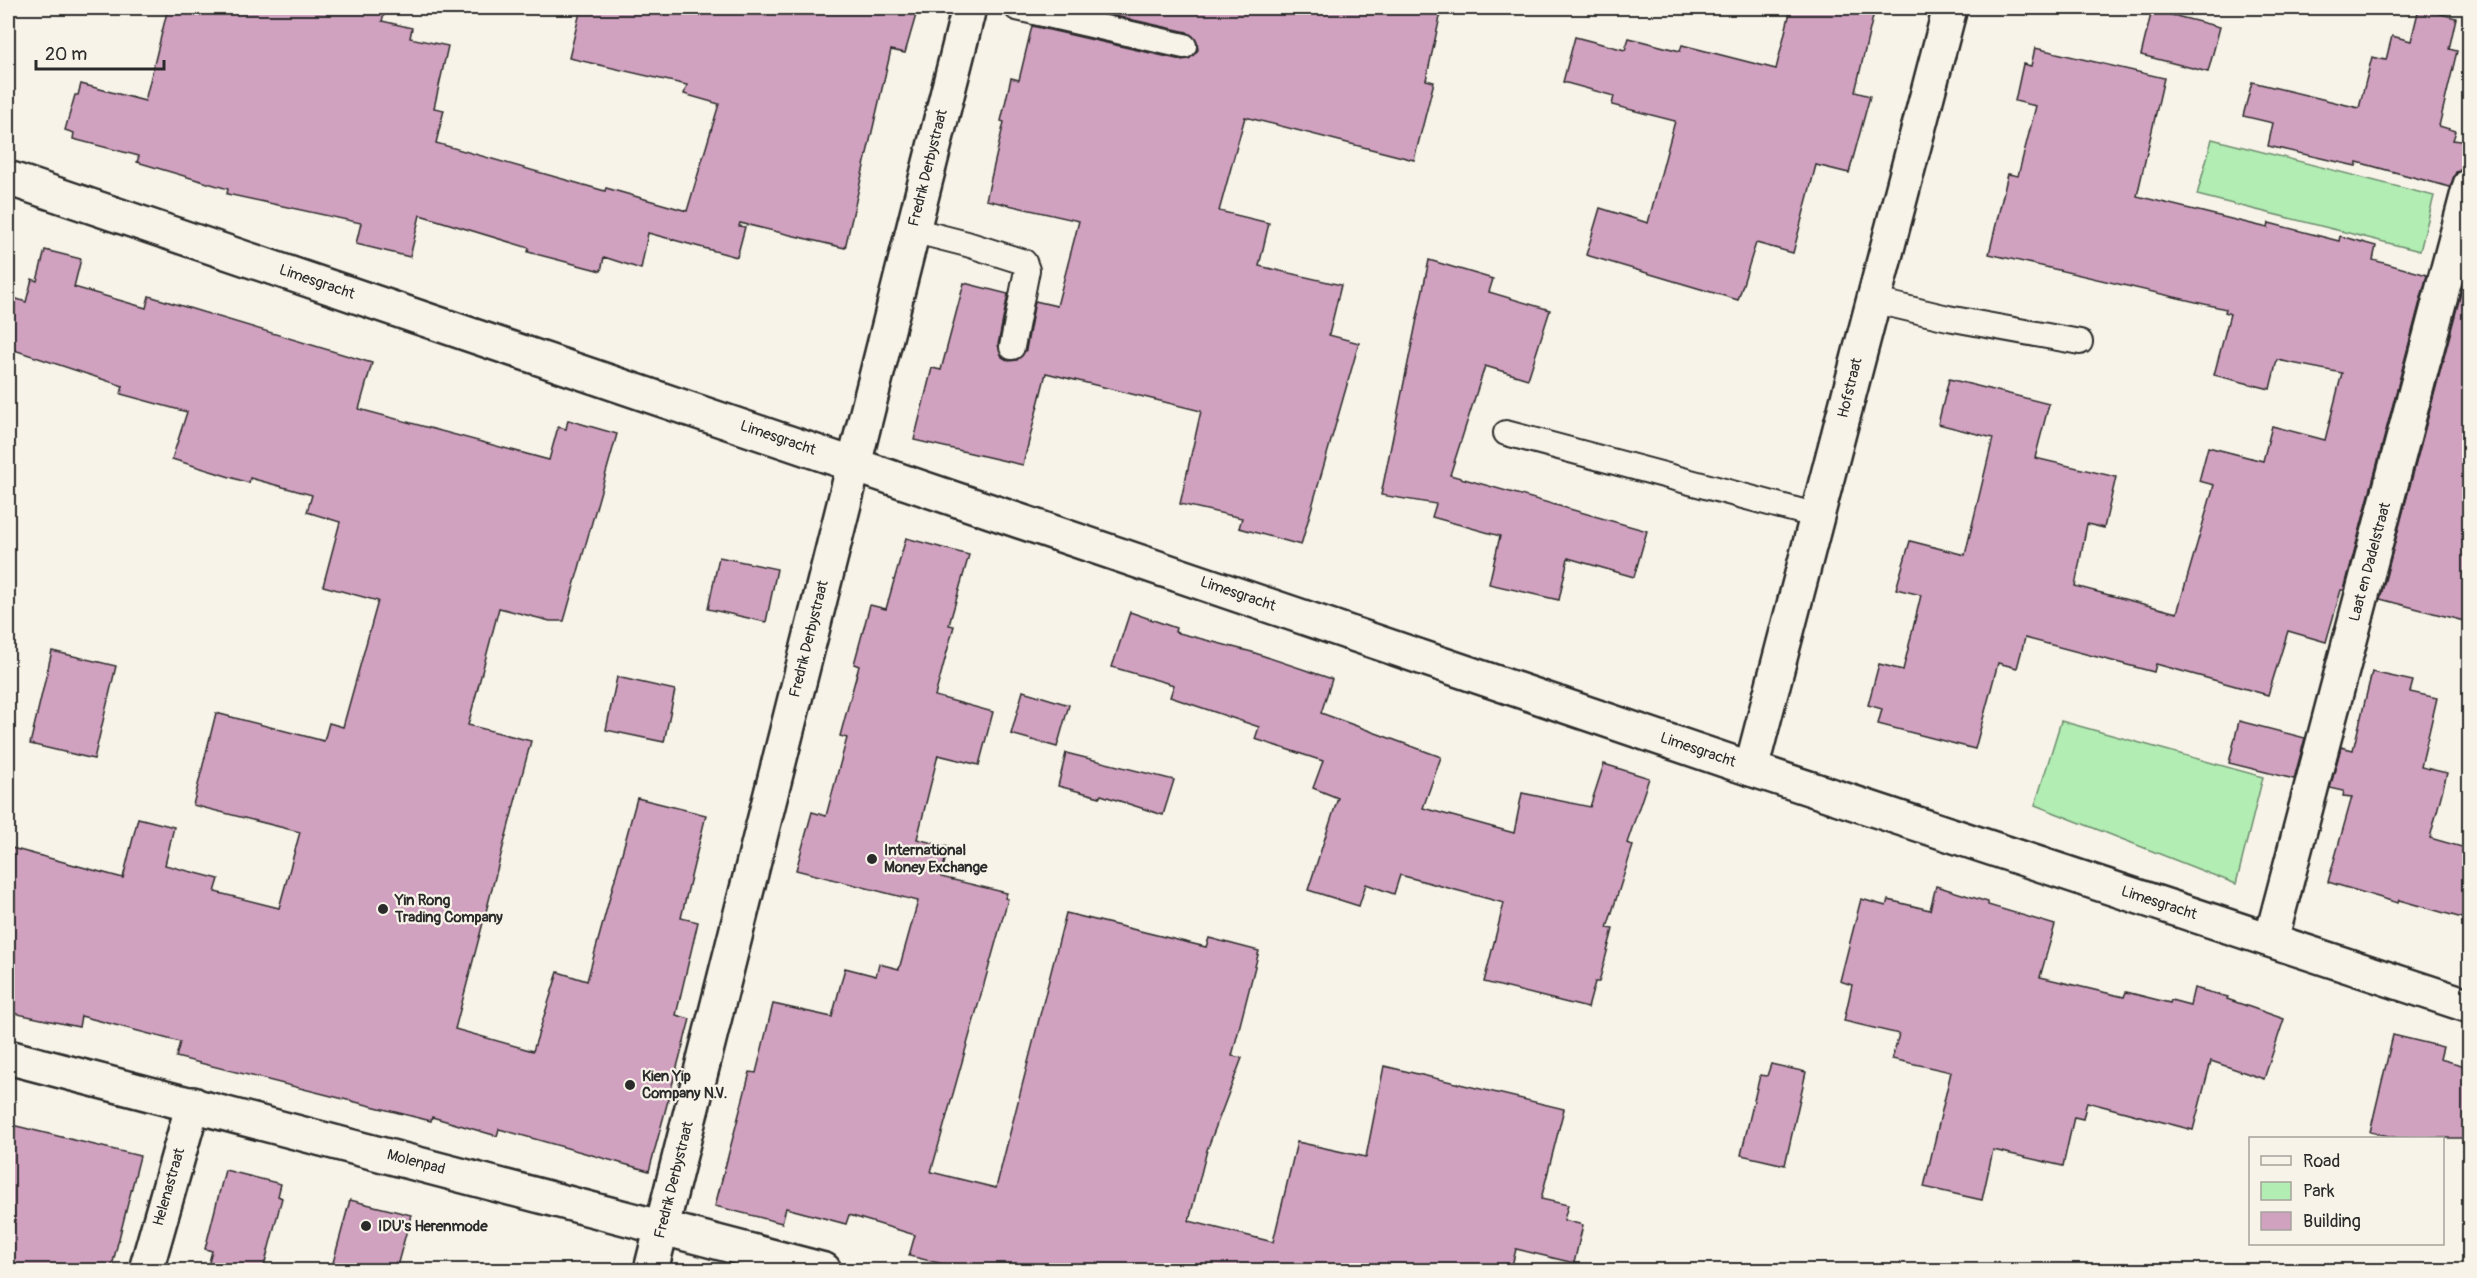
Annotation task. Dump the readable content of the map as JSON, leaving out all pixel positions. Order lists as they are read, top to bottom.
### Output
{
  "streets": {
    "street": [
      "Fredrik Derbystraat",
      "Limesgracht",
      "Hofstraat",
      "Laat en Dadelstraat",
      "Molenpad",
      "Helenastraat"
    ]
  },
  "crossings": [
    ["Fredrik Derbystraat", "Limesgracht"],
    ["Fredrik Derbystraat", "Molenpad"],
    ["Limesgracht", "Hofstraat"],
    ["Limesgracht", "Laat en Dadelstraat"],
    ["Molenpad", "Helenastraat"]
  ],
  "places": [
    "International Money Exchange",
    "Yin Rong Trading Company",
    "Kien Yip Company N.V.",
    "IDU's Herenmode"
  ],
  "legend": ["Road", "Park", "Building"],
  "scale_bar": "20 m"
}
